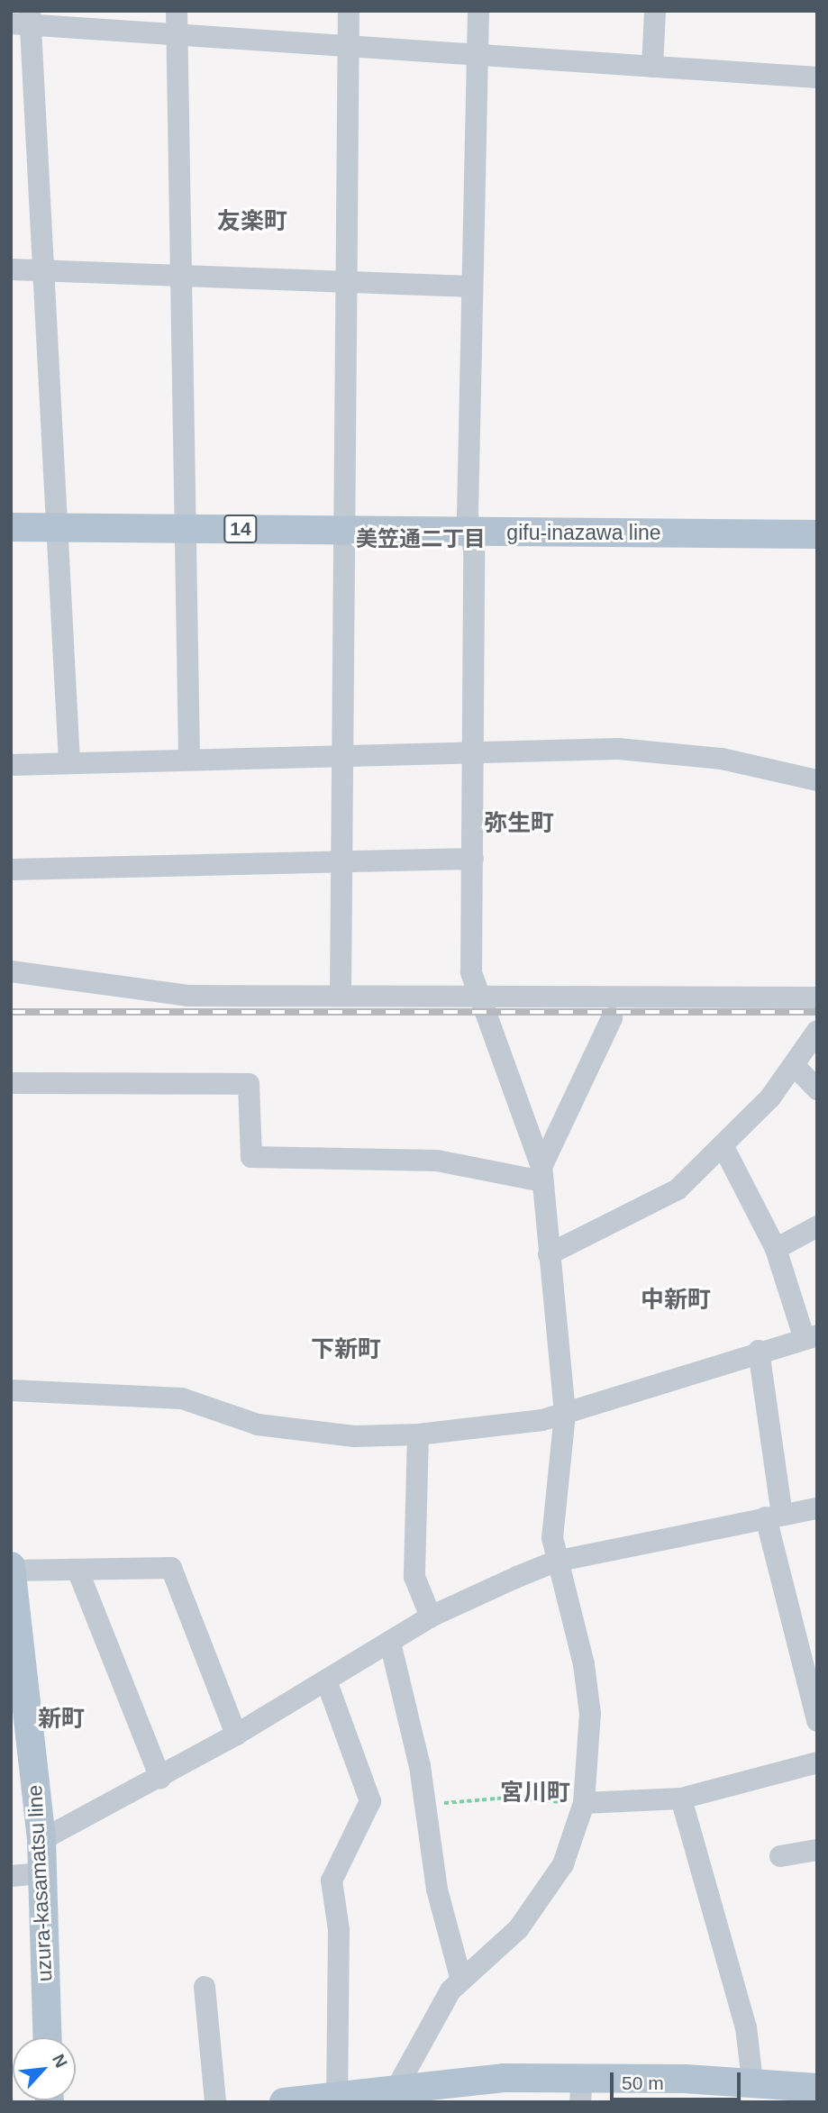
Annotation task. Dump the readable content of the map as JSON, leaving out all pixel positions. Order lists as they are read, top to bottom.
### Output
{
  "streets": {
    "main road": ["14", "gifu-inazawa line", "uzura-kasamatsu line"]
  },
  "districts": [
    "友楽町",
    "美笠通二丁目",
    "弥生町",
    "中新町",
    "下新町",
    "新町",
    "宮川町"
  ],
  "scale_bar": "50 m",
  "north": "top right"
}
